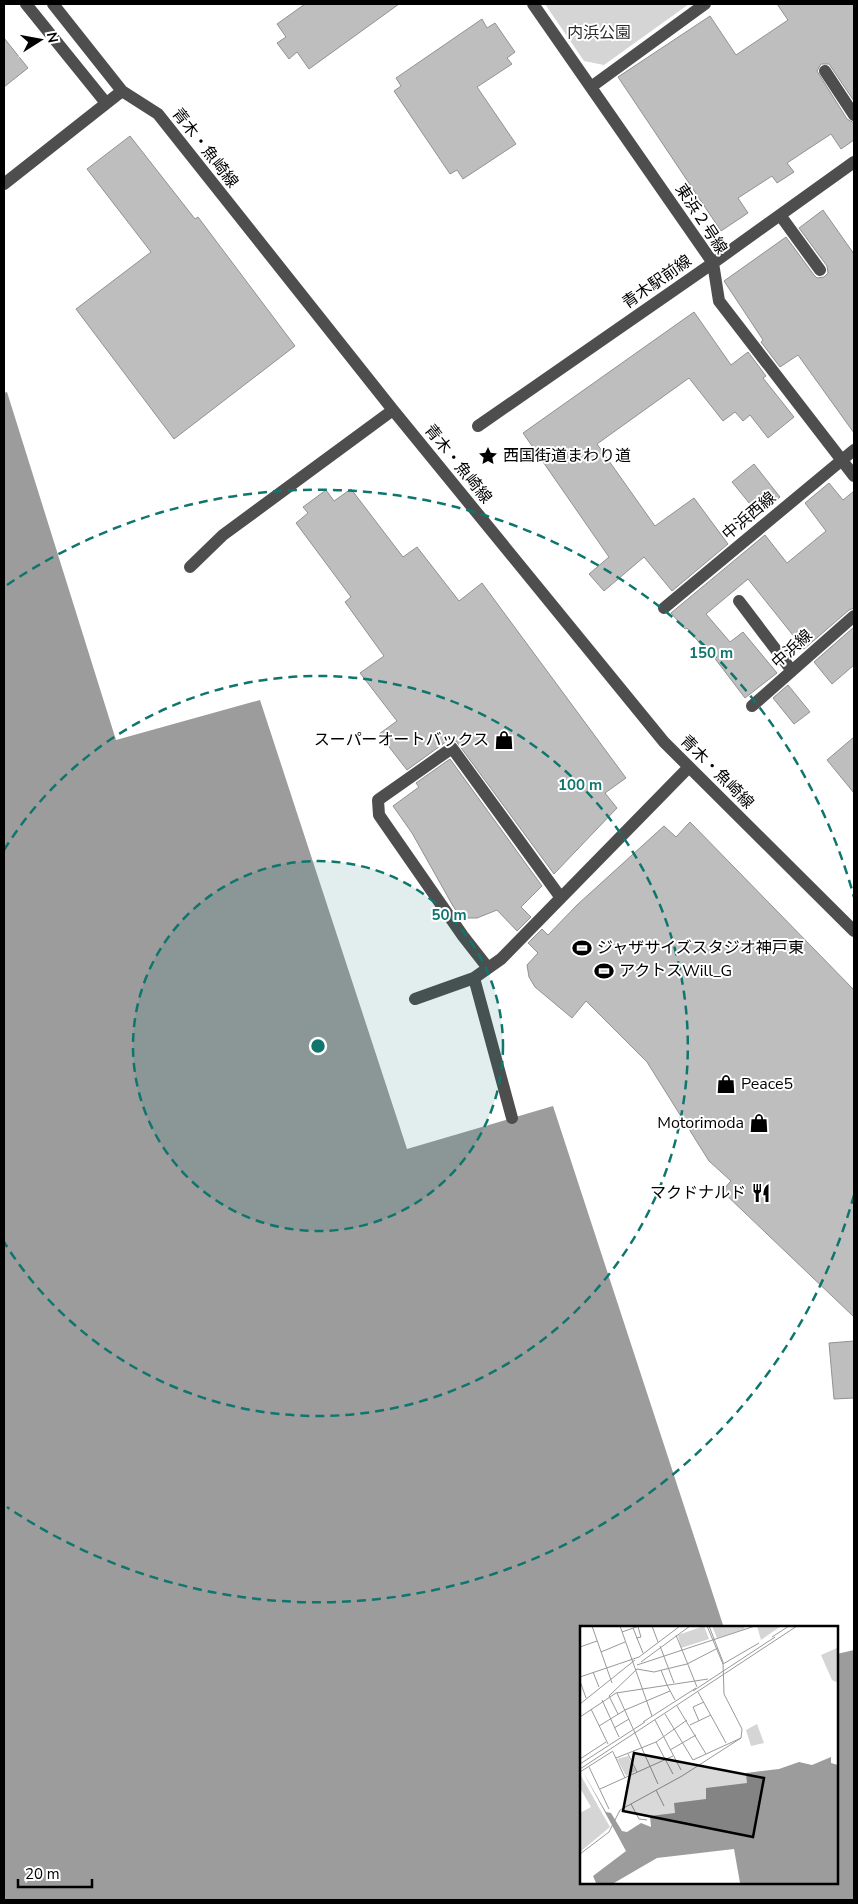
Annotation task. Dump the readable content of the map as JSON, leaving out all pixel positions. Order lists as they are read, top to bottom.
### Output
{
  "streets": {
    "street": [
      "青木・魚崎線",
      "東浜２号線",
      "青木駅前線",
      "中浜西線",
      "中浜線"
    ]
  },
  "crossings": [
    ["東浜２号線", "青木駅前線"],
    ["東浜２号線", "中浜西線"]
  ],
  "parks": ["内浜公園"],
  "places": {
    "place": ["西国街道まわり道"],
    "shop": ["スーパーオートバックス", "Peace5", "Motorimoda"],
    "sports": ["ジャザサイズスタジオ神戸東", "アクトスWill_G"],
    "restaurant": ["マクドナルド"]
  },
  "scale_bar": "20 m",
  "north": "right",
  "rings": ["150 m", "100 m", "50 m"]
}
